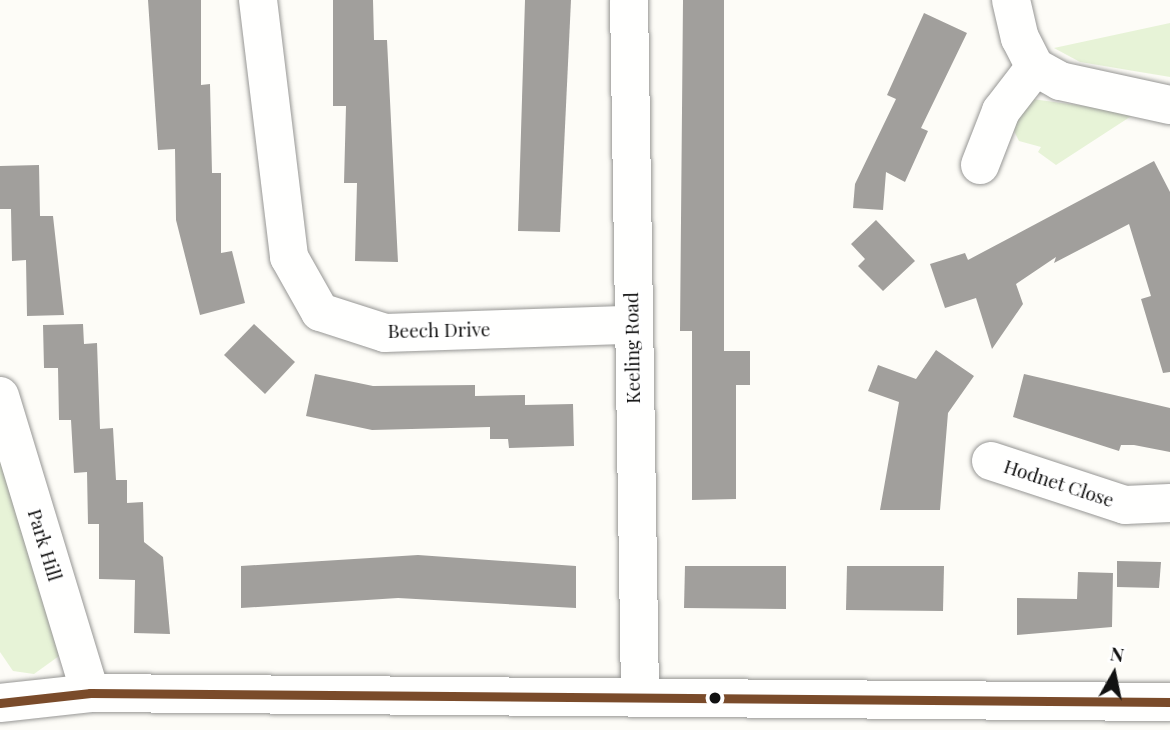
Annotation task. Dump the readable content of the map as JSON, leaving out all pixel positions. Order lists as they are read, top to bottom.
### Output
{
  "streets": {
    "street": [
      "Beech Drive",
      "Keeling Road",
      "Hodnet Close",
      "Park Hill"
    ]
  },
  "crossings": [
    ["Beech Drive", "Keeling Road"]
  ],
  "north": "top"
}
